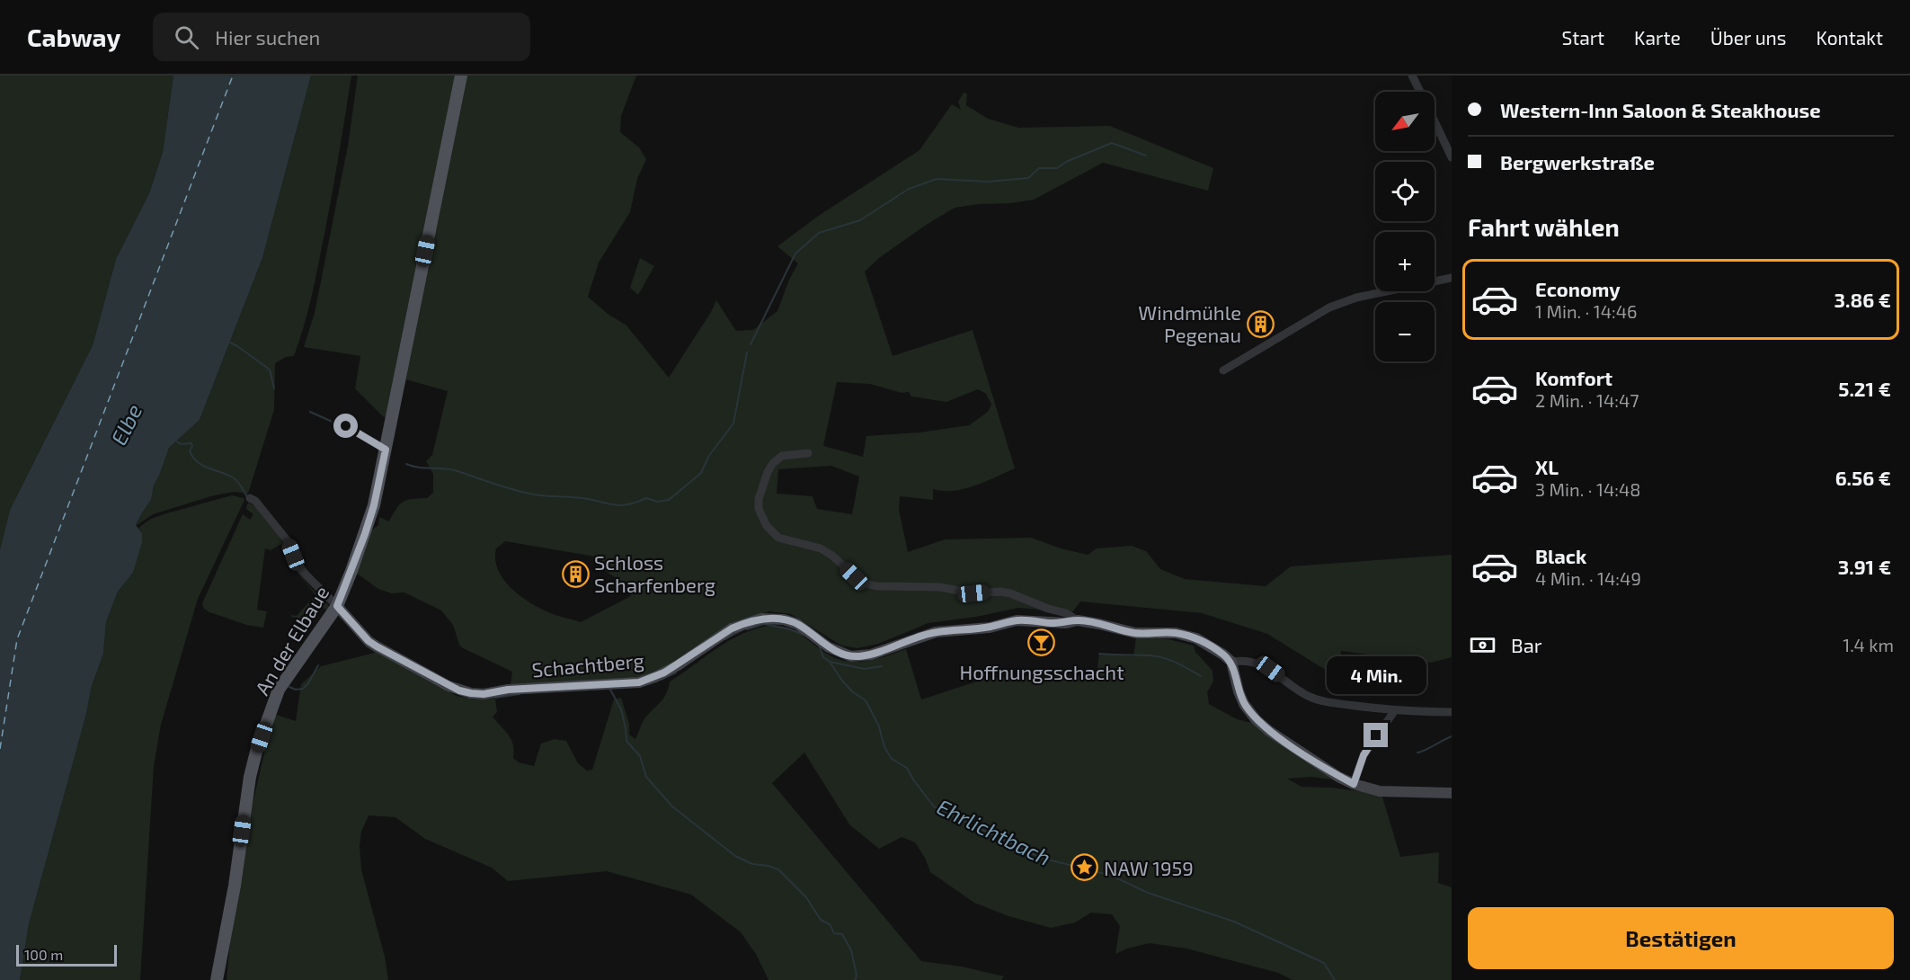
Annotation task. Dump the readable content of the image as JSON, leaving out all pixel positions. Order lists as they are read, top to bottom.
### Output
{
  "streets": {
    "main road": ["An der Elbaue"],
    "street": ["Schachtberg"]
  },
  "crossings": [
    ["An der Elbaue", "Schachtberg"]
  ],
  "water": ["Elbe", "Ehrlichtbach"],
  "places": {
    "building": ["Windmühle Pegenau", "Schloss Scharfenberg"],
    "bar": ["Hoffnungsschacht"],
    "place": ["NAW 1959"]
  },
  "scale_bar": "100 m",
  "north": "bottom left",
  "page": {
    "header": "Cabway",
    "search": "Hier suchen",
    "nav": [
      "Start",
      "Karte",
      "Über uns",
      "Kontakt"
    ],
    "banner": ["Western-Inn Saloon & Steakhouse", "Bergwerkstraße"],
    "map_buttons": ["+", "−"],
    "heading": "Fahrt wählen",
    "list": [
      {
        "name": "Economy",
        "note": "1 Min. · 14:46",
        "value": "3.86 €"
      },
      {
        "name": "Komfort",
        "note": "2 Min. · 14:47",
        "value": "5.21 €"
      },
      {
        "name": "XL",
        "note": "3 Min. · 14:48",
        "value": "6.56 €"
      },
      {
        "name": "Black",
        "note": "4 Min. · 14:49",
        "value": "3.91 €"
      }
    ],
    "pay": ["Bar", "1.4 km"],
    "bubble": "4 Min.",
    "buttons": "Bestätigen",
    "scale": "100 m"
  }
}
